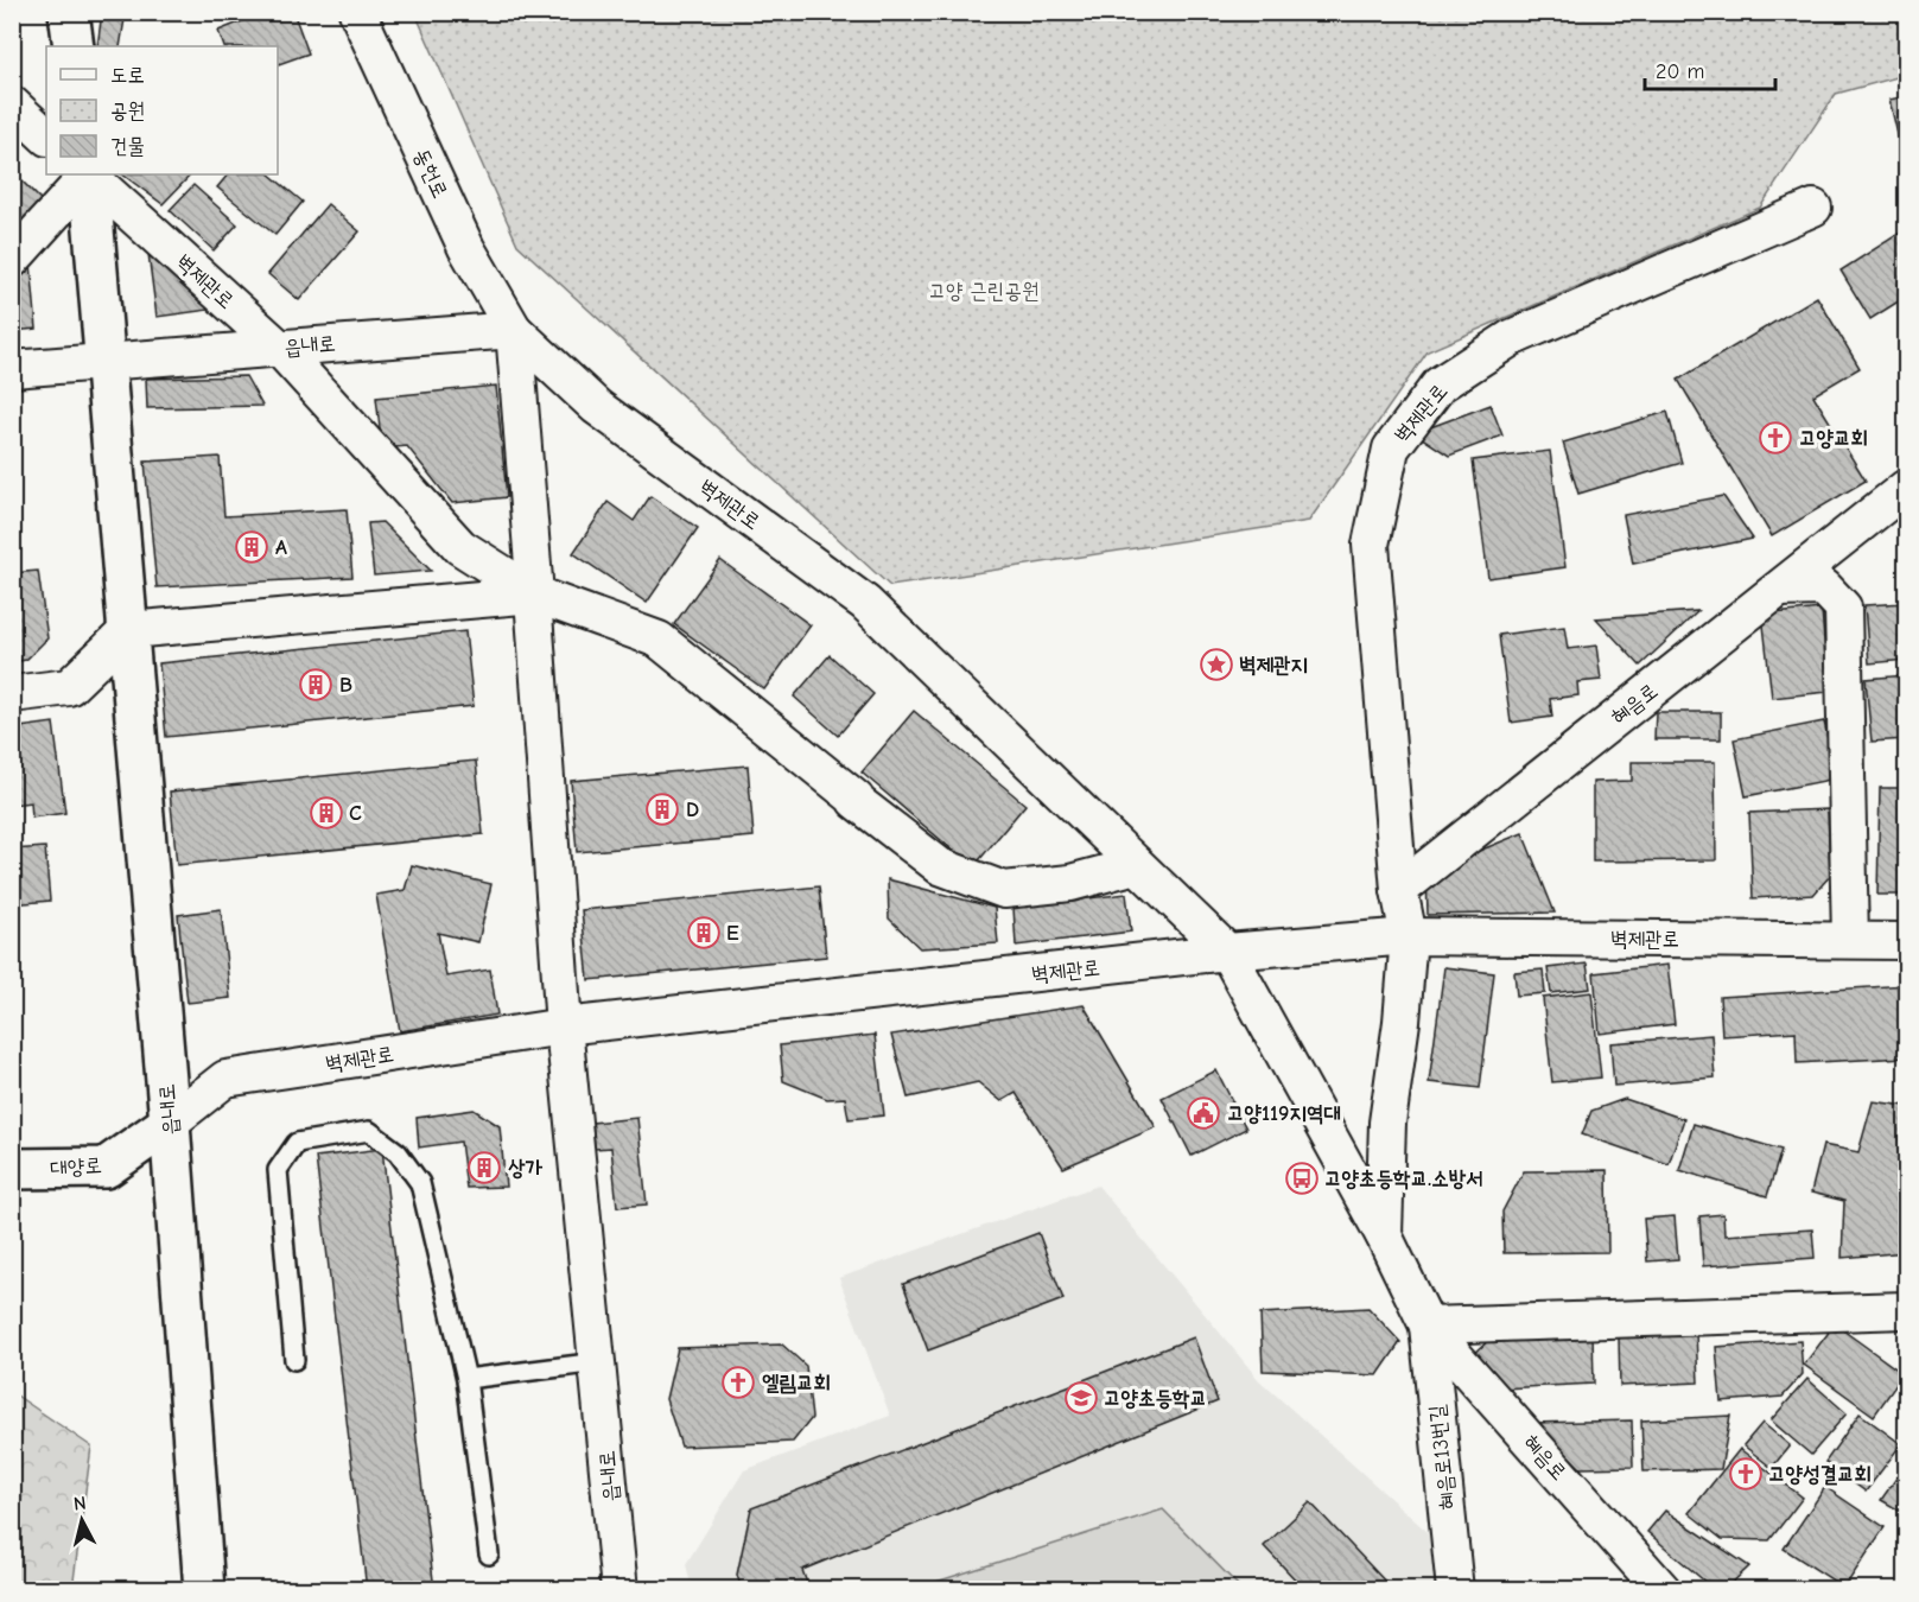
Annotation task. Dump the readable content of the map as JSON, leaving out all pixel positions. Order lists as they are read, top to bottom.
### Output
{
  "streets": {
    "street": [
      "동헌로",
      "벽제관로",
      "읍내로",
      "혜음로",
      "대양로",
      "혜음로13번길"
    ]
  },
  "crossings": [
    ["동헌로", "벽제관로"],
    ["동헌로", "읍내로"],
    ["벽제관로", "읍내로"],
    ["벽제관로", "혜음로"],
    ["벽제관로", "대양로"],
    ["벽제관로", "혜음로13번길"],
    ["읍내로", "대양로"],
    ["혜음로", "혜음로13번길"]
  ],
  "parks": ["고양 근린공원"],
  "places": {
    "church": ["고양교회", "엘림교회", "고양성결교회"],
    "building": [
      "A",
      "B",
      "D",
      "C",
      "E",
      "상가"
    ],
    "place": ["벽제관지"],
    "public building": ["고양119지역대"],
    "bus stop": ["고양초등학교.소방서"],
    "school or university": ["고양초등학교"]
  },
  "legend": ["도로", "공원", "건물"],
  "scale_bar": "20 m",
  "north": "top"
}
